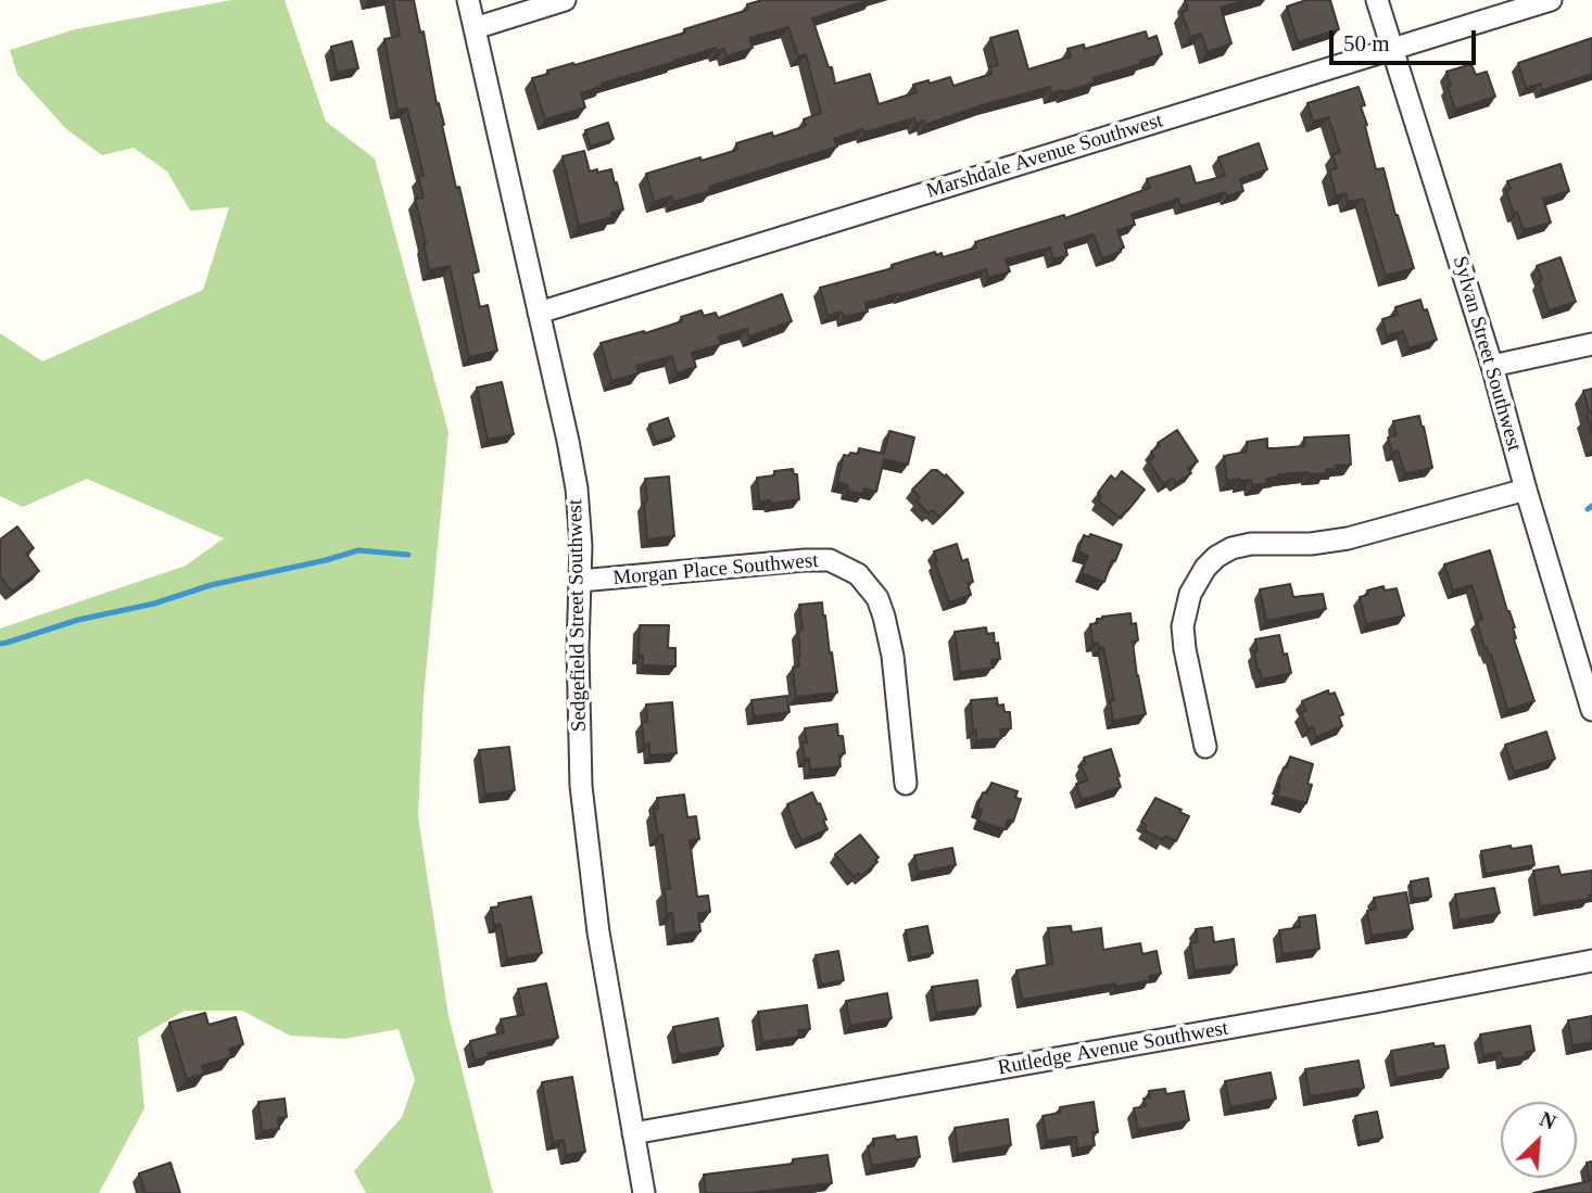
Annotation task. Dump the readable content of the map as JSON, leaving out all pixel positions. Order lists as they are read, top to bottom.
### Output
{
  "streets": {
    "street": [
      "Marshdale Avenue Southwest",
      "Sylvan Street Southwest",
      "Morgan Place Southwest",
      "Sedgefield Street Southwest",
      "Rutledge Avenue Southwest"
    ]
  },
  "crossings": [
    ["Marshdale Avenue Southwest", "Sylvan Street Southwest"],
    ["Marshdale Avenue Southwest", "Sedgefield Street Southwest"],
    ["Morgan Place Southwest", "Sedgefield Street Southwest"],
    ["Sedgefield Street Southwest", "Rutledge Avenue Southwest"]
  ],
  "scale_bar": "50 m",
  "north": "top right"
}
